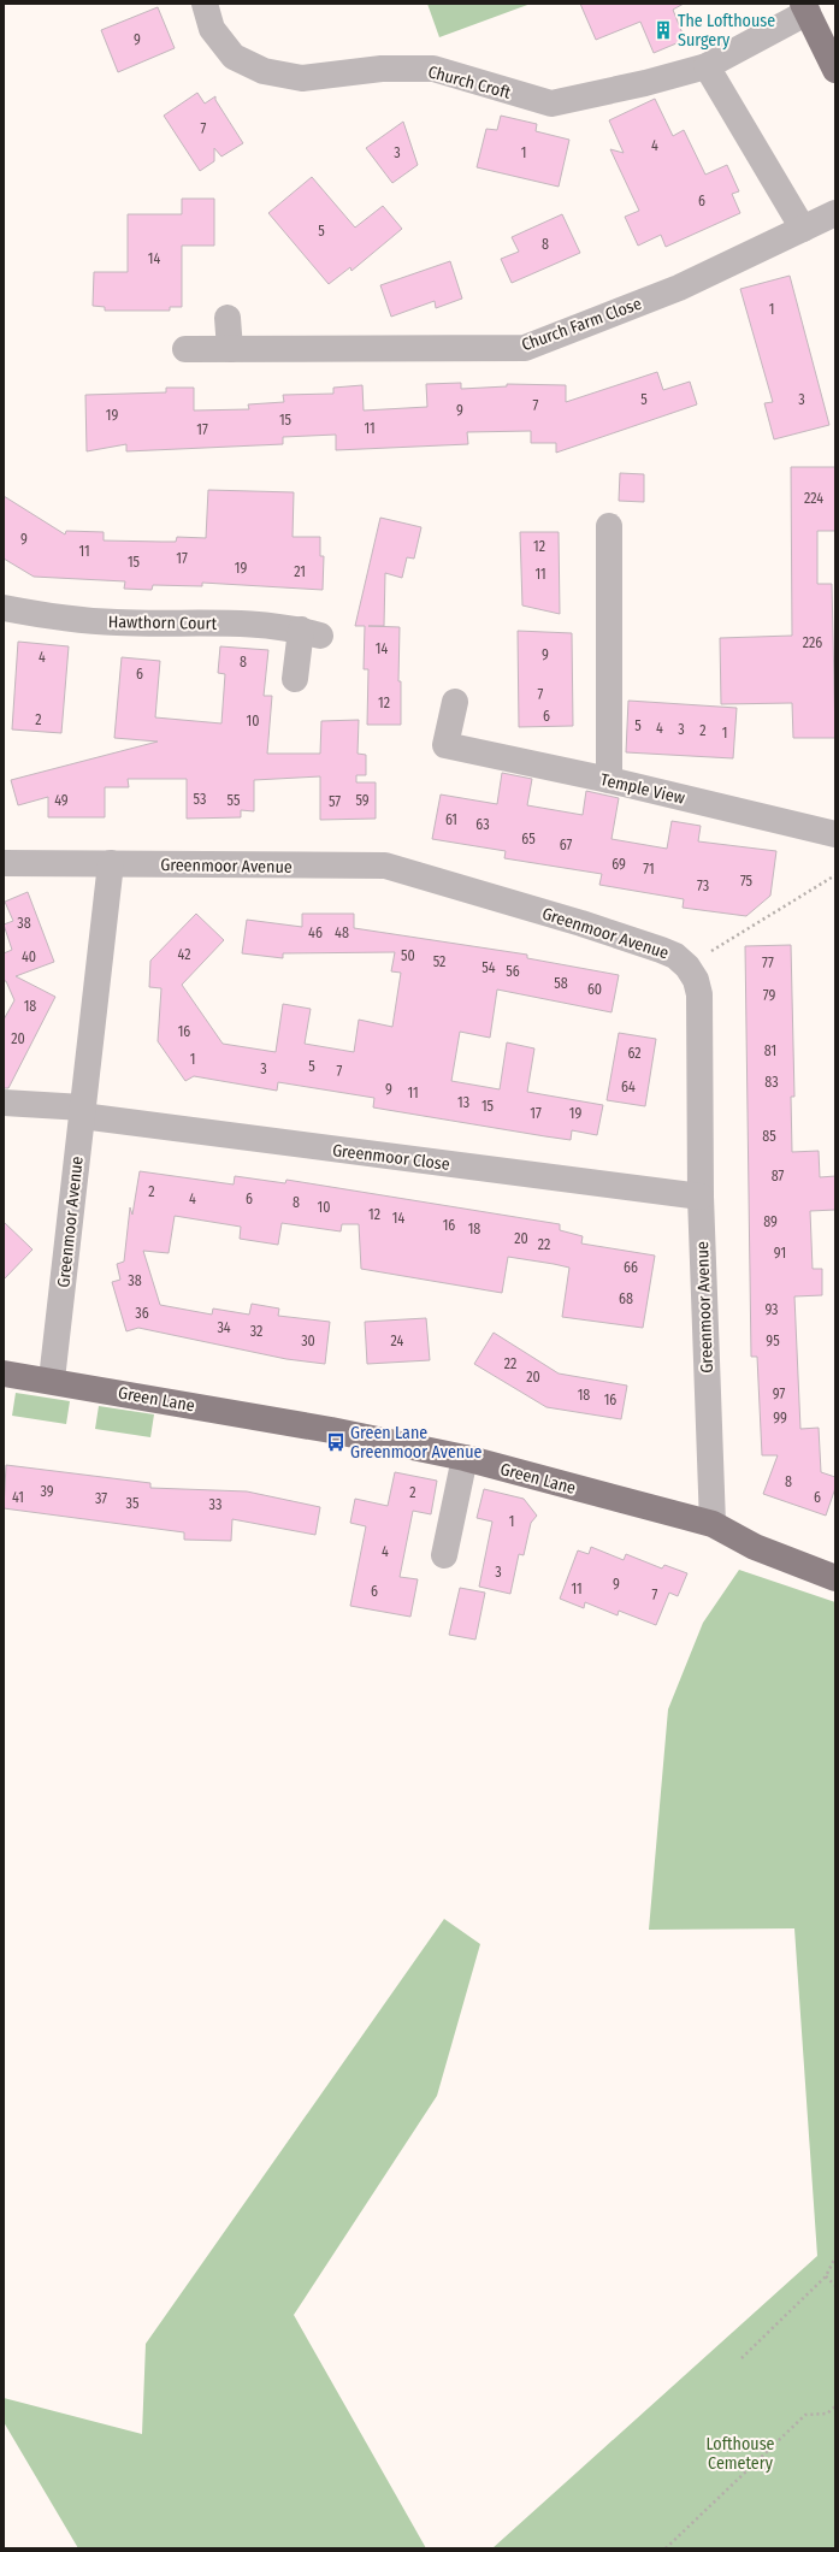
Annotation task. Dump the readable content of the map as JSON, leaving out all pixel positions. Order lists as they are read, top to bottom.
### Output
{
  "streets": {
    "main road": ["Green Lane"],
    "street": [
      "Church Croft",
      "Church Farm Close",
      "Hawthorn Court",
      "Temple View",
      "Greenmoor Avenue",
      "Greenmoor Close"
    ]
  },
  "crossings": [
    ["Greenmoor Avenue", "Greenmoor Close"],
    ["Greenmoor Avenue", "Green Lane"]
  ],
  "parks": ["Lofthouse Cemetery"],
  "places": {
    "building": ["The Lofthouse Surgery"],
    "bus stop": ["Green Lane Greenmoor Avenue"]
  },
  "house_numbers": [
    "9",
    "7",
    "4",
    "3",
    "1",
    "6",
    "5",
    "8",
    "14",
    "1",
    "5",
    "3",
    "7",
    "9",
    "19",
    "15",
    "11",
    "17",
    "224",
    "9",
    "12",
    "11",
    "17",
    "15",
    "19",
    "21",
    "11",
    "226",
    "14",
    "9",
    "4",
    "8",
    "6",
    "7",
    "12",
    "6",
    "2",
    "10",
    "5",
    "4",
    "3",
    "2",
    "1",
    "53",
    "49",
    "55",
    "59",
    "57",
    "61",
    "63",
    "65",
    "67",
    "69",
    "71",
    "75",
    "73",
    "38",
    "46",
    "48",
    "42",
    "50",
    "40",
    "52",
    "77",
    "54",
    "56",
    "58",
    "60",
    "79",
    "18",
    "16",
    "20",
    "81",
    "62",
    "1",
    "5",
    "3",
    "7",
    "83",
    "64",
    "9",
    "11",
    "13",
    "15",
    "17",
    "19",
    "85",
    "87",
    "2",
    "4",
    "6",
    "8",
    "10",
    "12",
    "14",
    "89",
    "16",
    "18",
    "20",
    "22",
    "91",
    "66",
    "38",
    "68",
    "93",
    "36",
    "34",
    "32",
    "30",
    "24",
    "95",
    "22",
    "20",
    "97",
    "18",
    "16",
    "99",
    "8",
    "39",
    "2",
    "41",
    "6",
    "37",
    "35",
    "33",
    "1",
    "4",
    "3",
    "9",
    "11",
    "6",
    "7"
  ]
}
